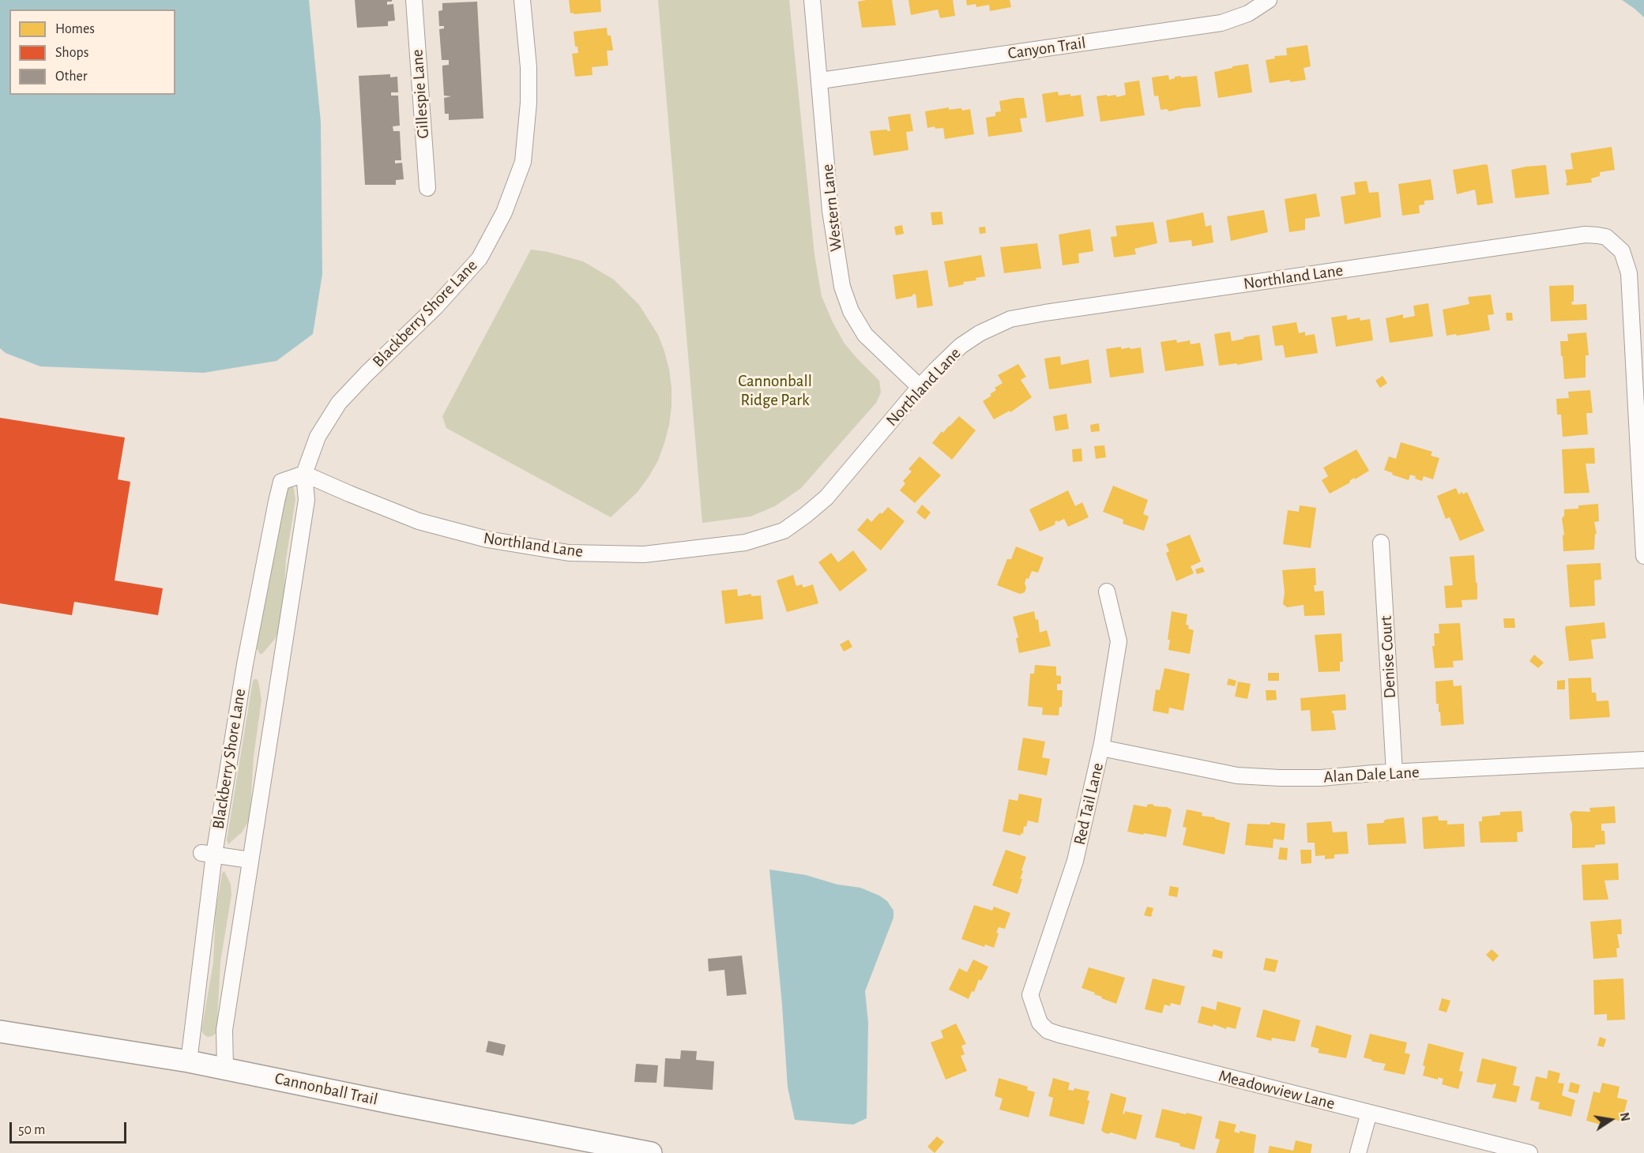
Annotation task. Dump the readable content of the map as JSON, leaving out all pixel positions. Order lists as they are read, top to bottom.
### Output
{
  "streets": {
    "main road": ["Cannonball Trail"],
    "street": [
      "Canyon Trail",
      "Gillespie Lane",
      "Western Lane",
      "Northland Lane",
      "Blackberry Shore Lane",
      "Denise Court",
      "Alan Dale Lane",
      "Red Tail Lane",
      "Meadowview Lane"
    ]
  },
  "crossings": [
    ["Canyon Trail", "Western Lane"],
    ["Western Lane", "Northland Lane"],
    ["Northland Lane", "Blackberry Shore Lane"],
    ["Blackberry Shore Lane", "Cannonball Trail"],
    ["Denise Court", "Alan Dale Lane"],
    ["Alan Dale Lane", "Red Tail Lane"],
    ["Red Tail Lane", "Meadowview Lane"]
  ],
  "parks": ["Cannonball Ridge Park"],
  "legend": ["Homes", "Shops", "Other"],
  "scale_bar": "50 m",
  "north": "right"
}
